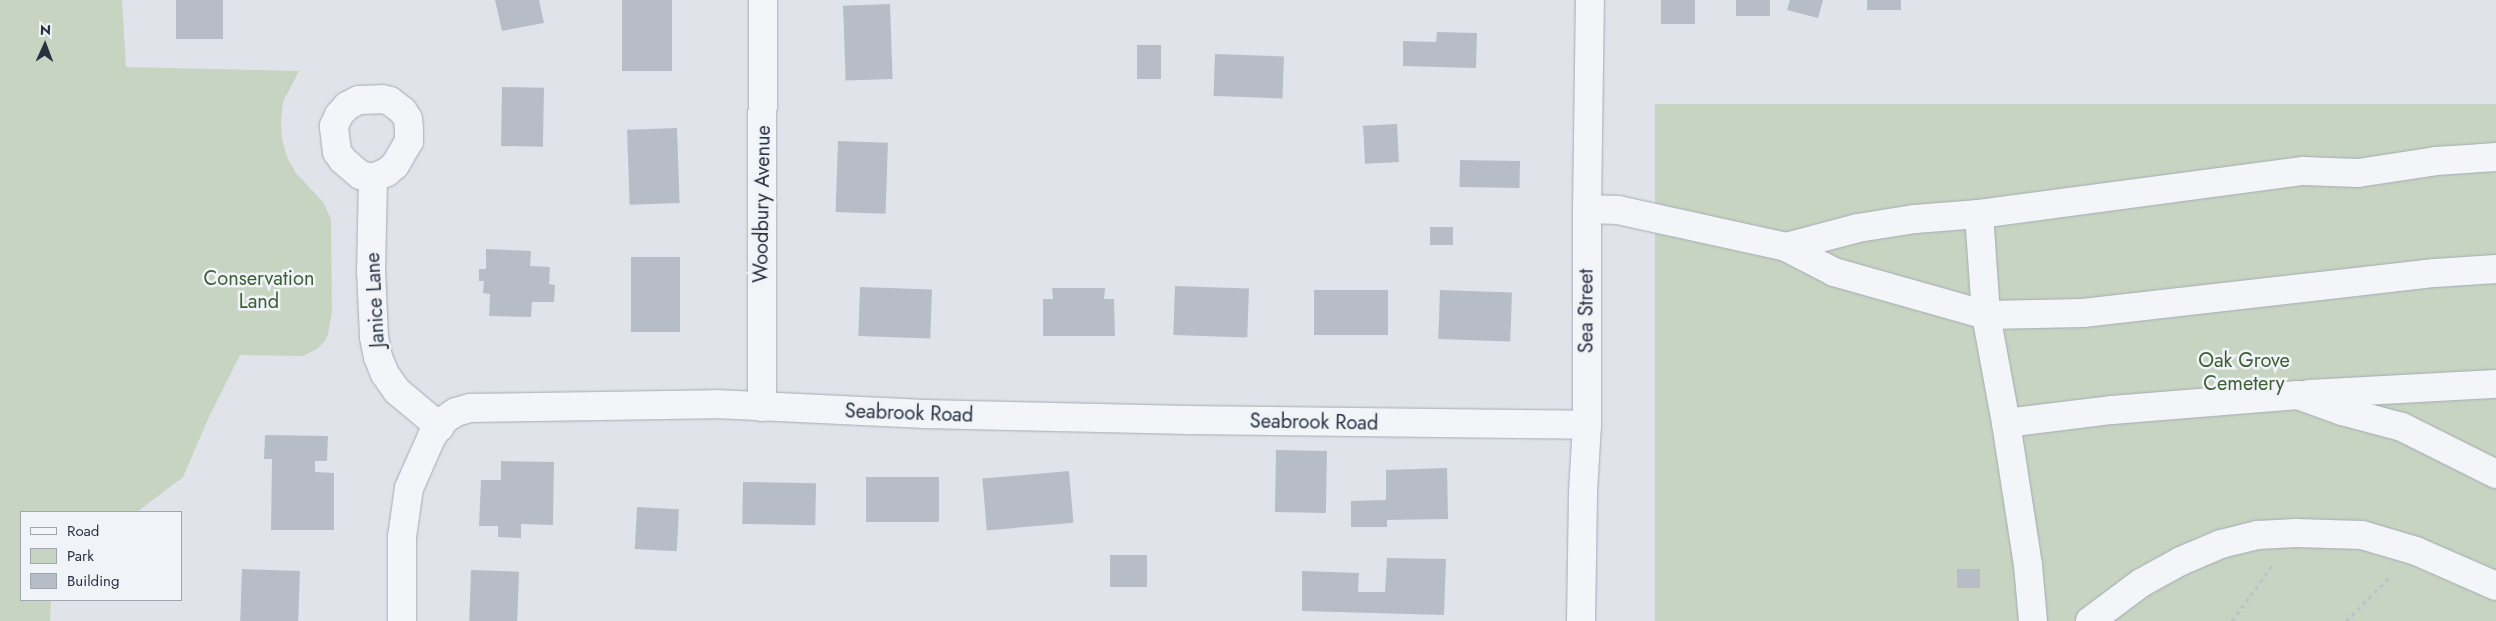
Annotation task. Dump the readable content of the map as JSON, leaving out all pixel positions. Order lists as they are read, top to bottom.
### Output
{
  "streets": {
    "street": [
      "Woodbury Avenue",
      "Janice Lane",
      "Sea Street",
      "Seabrook Road"
    ]
  },
  "crossings": [
    ["Woodbury Avenue", "Seabrook Road"],
    ["Janice Lane", "Seabrook Road"],
    ["Sea Street", "Seabrook Road"]
  ],
  "parks": ["Conservation Land", "Oak Grove Cemetery"],
  "legend": ["Road", "Park", "Building"],
  "north": "top"
}
